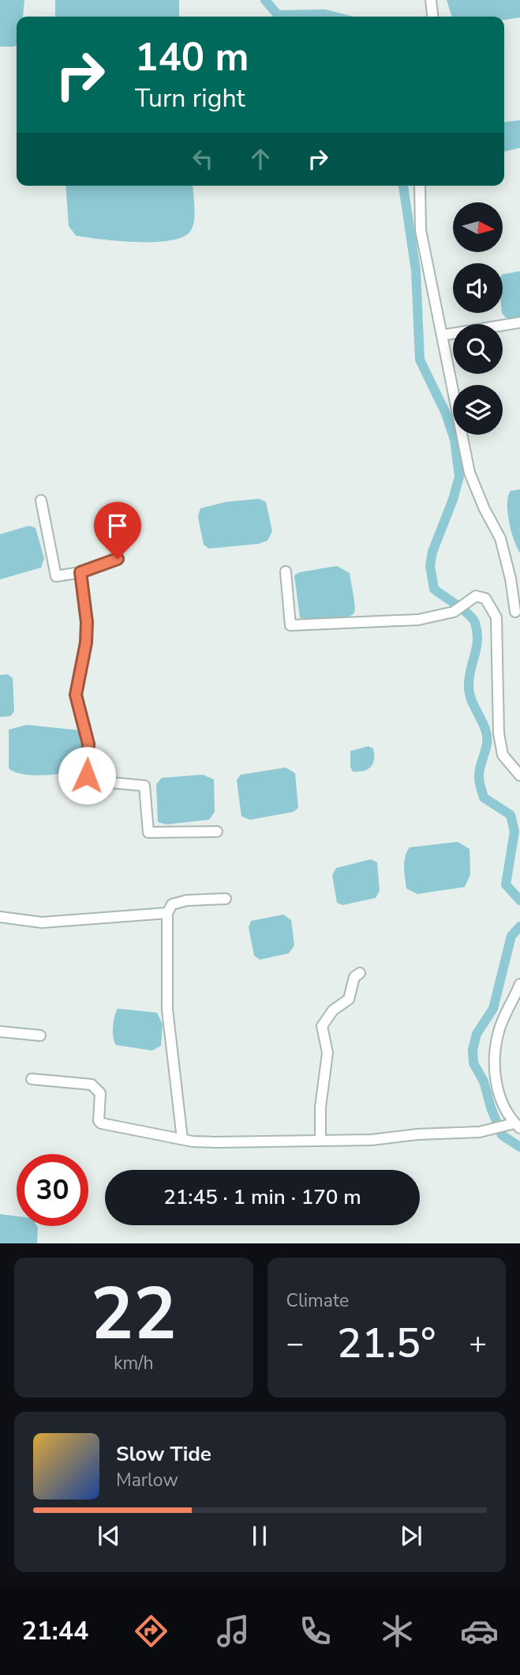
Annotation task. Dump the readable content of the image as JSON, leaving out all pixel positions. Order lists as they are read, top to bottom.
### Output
{
  "north": "right",
  "page": {
    "turn": ["140 m", "Turn right"],
    "limit": "30",
    "trip": "21:45 · 1 min · 170 m",
    "tile": [
      ["22", "km/h"],
      "Climate"
    ],
    "heat": ["−", "21.5°", "+"],
    "song": ["Slow Tide", "Marlow"],
    "tabs": "21:44"
  }
}
